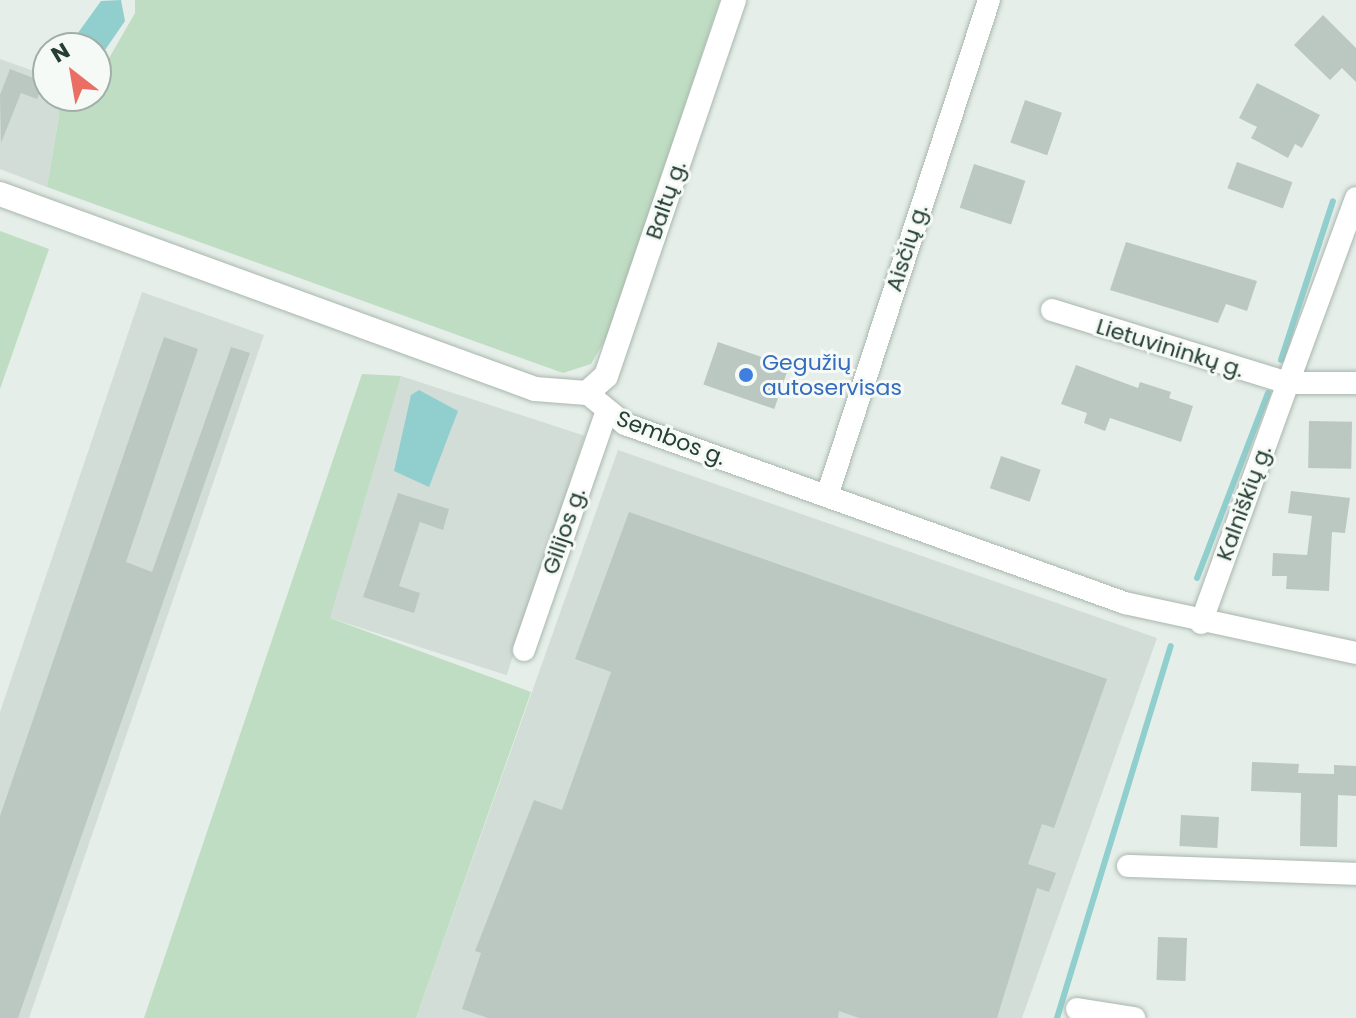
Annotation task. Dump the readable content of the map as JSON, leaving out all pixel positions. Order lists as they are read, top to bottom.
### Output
{
  "streets": {
    "main road": ["Baltų g."],
    "street": [
      "Aisčių g.",
      "Lietuvininkų g.",
      "Sembos g.",
      "Kalniškių g.",
      "Gilijos g."
    ]
  },
  "crossings": [
    ["Baltų g.", "Sembos g."],
    ["Aisčių g.", "Sembos g."],
    ["Lietuvininkų g.", "Kalniškių g."],
    ["Sembos g.", "Kalniškių g."],
    ["Sembos g.", "Gilijos g."]
  ],
  "places": ["Gegužių autoservisas"],
  "north": "top left"
}
